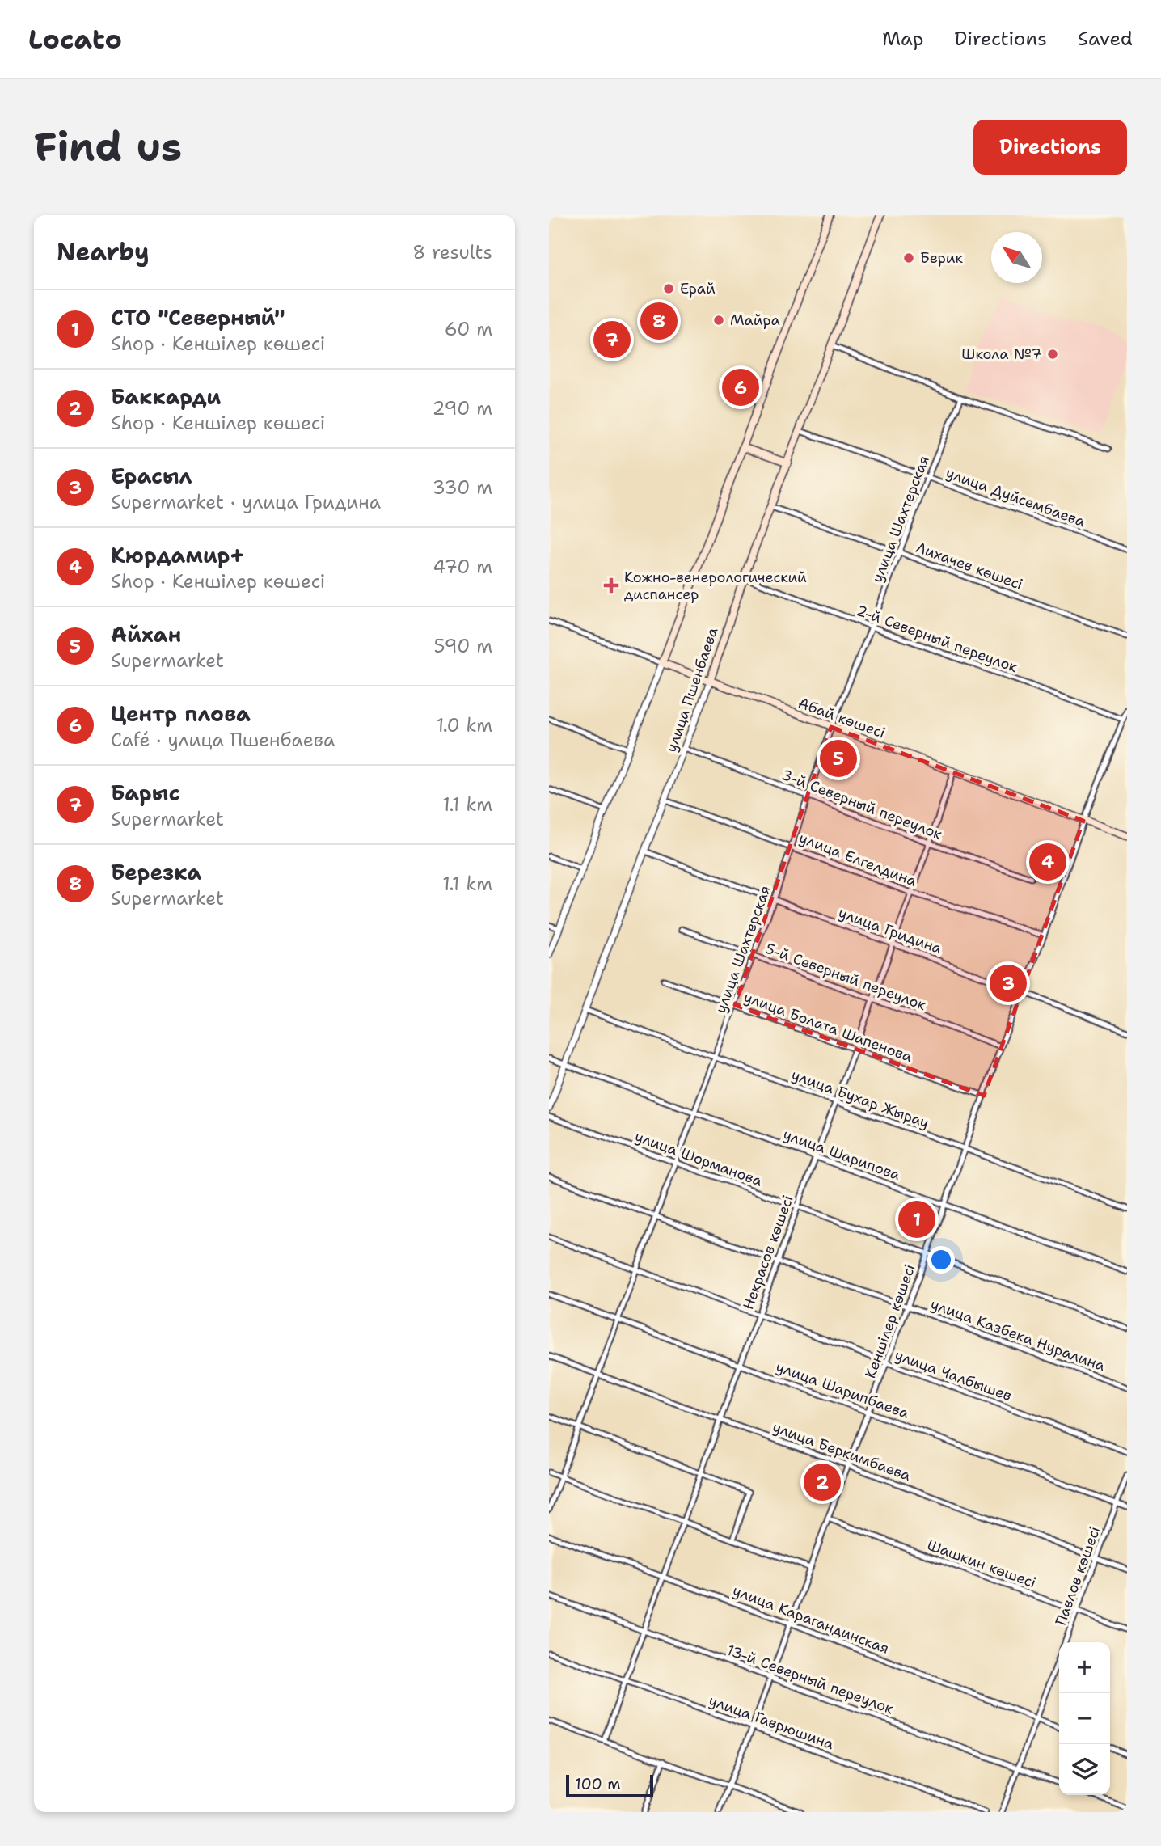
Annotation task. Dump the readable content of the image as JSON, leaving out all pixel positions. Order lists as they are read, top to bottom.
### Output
{
  "streets": {
    "main road": ["улица Пшенбаева", "Абай көшесі"],
    "street": [
      "улица Дуйсембаева",
      "улица Шахтерская",
      "Лихачев көшесі",
      "2-й Северный переулок",
      "3-й Северный переулок",
      "улица Елгелдина",
      "улица Гридина",
      "5-й Северный переулок",
      "улица Болата Шапенова",
      "улица Бухар Жырау",
      "улица Шарипова",
      "улица Шорманова",
      "Некрасов көшесі",
      "Кеншілер көшесі",
      "улица Казбека Нуралина",
      "улица Чалбышев",
      "улица Шарипбаева",
      "улица Беркимбаева",
      "Шашкин көшесі",
      "Павлов көшесі",
      "улица Карагандинская",
      "13-й Северный переулок",
      "улица Гаврюшина"
    ]
  },
  "crossings": [
    ["улица Дуйсембаева", "улица Шахтерская"],
    ["улица Дуйсембаева", "улица Пшенбаева"],
    ["улица Шахтерская", "Лихачев көшесі"],
    ["улица Шахтерская", "2-й Северный переулок"],
    ["улица Шахтерская", "Абай көшесі"],
    ["улица Шахтерская", "3-й Северный переулок"],
    ["улица Шахтерская", "улица Елгелдина"],
    ["улица Шахтерская", "улица Гридина"],
    ["улица Шахтерская", "5-й Северный переулок"],
    ["улица Шахтерская", "улица Болата Шапенова"],
    ["улица Шахтерская", "улица Бухар Жырау"],
    ["улица Шахтерская", "улица Шарипова"],
    ["улица Шахтерская", "улица Шорманова"],
    ["улица Шахтерская", "улица Казбека Нуралина"],
    ["улица Шахтерская", "улица Чалбышев"],
    ["улица Шахтерская", "улица Шарипбаева"],
    ["улица Шахтерская", "улица Беркимбаева"],
    ["Лихачев көшесі", "улица Пшенбаева"],
    ["2-й Северный переулок", "улица Пшенбаева"],
    ["2-й Северный переулок", "Кеншілер көшесі"],
    ["улица Пшенбаева", "Абай көшесі"],
    ["улица Пшенбаева", "3-й Северный переулок"],
    ["улица Пшенбаева", "улица Елгелдина"],
    ["улица Пшенбаева", "улица Гридина"],
    ["улица Пшенбаева", "улица Бухар Жырау"],
    ["улица Пшенбаева", "улица Шарипова"],
    ["Абай көшесі", "Некрасов көшесі"],
    ["Абай көшесі", "Кеншілер көшесі"],
    ["3-й Северный переулок", "Некрасов көшесі"],
    ["улица Елгелдина", "Некрасов көшесі"],
    ["улица Елгелдина", "Кеншілер көшесі"],
    ["улица Гридина", "Некрасов көшесі"],
    ["улица Гридина", "Кеншілер көшесі"],
    ["5-й Северный переулок", "Некрасов көшесі"],
    ["5-й Северный переулок", "Кеншілер көшесі"],
    ["улица Болата Шапенова", "Некрасов көшесі"],
    ["улица Болата Шапенова", "Кеншілер көшесі"],
    ["улица Бухар Жырау", "Некрасов көшесі"],
    ["улица Бухар Жырау", "Кеншілер көшесі"],
    ["улица Шарипова", "Некрасов көшесі"],
    ["улица Шарипова", "Кеншілер көшесі"],
    ["улица Шорманова", "Некрасов көшесі"],
    ["улица Шорманова", "Кеншілер көшесі"],
    ["Некрасов көшесі", "улица Казбека Нуралина"],
    ["Некрасов көшесі", "улица Чалбышев"],
    ["Некрасов көшесі", "улица Шарипбаева"],
    ["Некрасов көшесі", "улица Беркимбаева"],
    ["Некрасов көшесі", "улица Карагандинская"],
    ["Некрасов көшесі", "13-й Северный переулок"],
    ["Некрасов көшесі", "улица Гаврюшина"],
    ["Кеншілер көшесі", "улица Казбека Нуралина"],
    ["Кеншілер көшесі", "улица Чалбышев"],
    ["Кеншілер көшесі", "улица Шарипбаева"],
    ["Кеншілер көшесі", "улица Беркимбаева"],
    ["Кеншілер көшесі", "Шашкин көшесі"],
    ["Кеншілер көшесі", "улица Карагандинская"],
    ["Кеншілер көшесі", "13-й Северный переулок"],
    ["Кеншілер көшесі", "улица Гаврюшина"],
    ["улица Шарипбаева", "Павлов көшесі"],
    ["улица Беркимбаева", "Павлов көшесі"],
    ["Шашкин көшесі", "Павлов көшесі"],
    ["Павлов көшесі", "улица Карагандинская"],
    ["Павлов көшесі", "13-й Северный переулок"]
  ],
  "places": {
    "other": [
      "Берик",
      "Ерай",
      "Майра",
      "Школа №7"
    ],
    "health": ["Кожно-венерологический диспансер"]
  },
  "scale_bar": "100 m",
  "north": "top left",
  "page": {
    "header": "Locato",
    "nav": ["Map", "Directions", "Saved"],
    "buttons": "Directions",
    "title": "Find us",
    "heading": ["Nearby", "8 results"],
    "list": [
      {
        "mark": "1",
        "name": "СТО \"Северный\"",
        "note": "Shop · Кеншілер көшесі",
        "value": "60 m"
      },
      {
        "mark": "2",
        "name": "Баккарди",
        "note": "Shop · Кеншілер көшесі",
        "value": "290 m"
      },
      {
        "mark": "3",
        "name": "Ерасыл",
        "note": "Supermarket · улица Гридина",
        "value": "330 m"
      },
      {
        "mark": "4",
        "name": "Кюрдамир+",
        "note": "Shop · Кеншілер көшесі",
        "value": "470 m"
      },
      {
        "mark": "5",
        "name": "Айхан",
        "note": "Supermarket",
        "value": "590 m"
      },
      {
        "mark": "6",
        "name": "Центр плова",
        "note": "Café · улица Пшенбаева",
        "value": "1.0 km"
      },
      {
        "mark": "7",
        "name": "Барыс",
        "note": "Supermarket",
        "value": "1.1 km"
      },
      {
        "mark": "8",
        "name": "Березка",
        "note": "Supermarket",
        "value": "1.1 km"
      }
    ],
    "pins": [
      "8",
      "7",
      "6",
      "5",
      "4",
      "3",
      "1",
      "2"
    ],
    "map_buttons": ["+", "−"],
    "scale": "100 m"
  }
}
